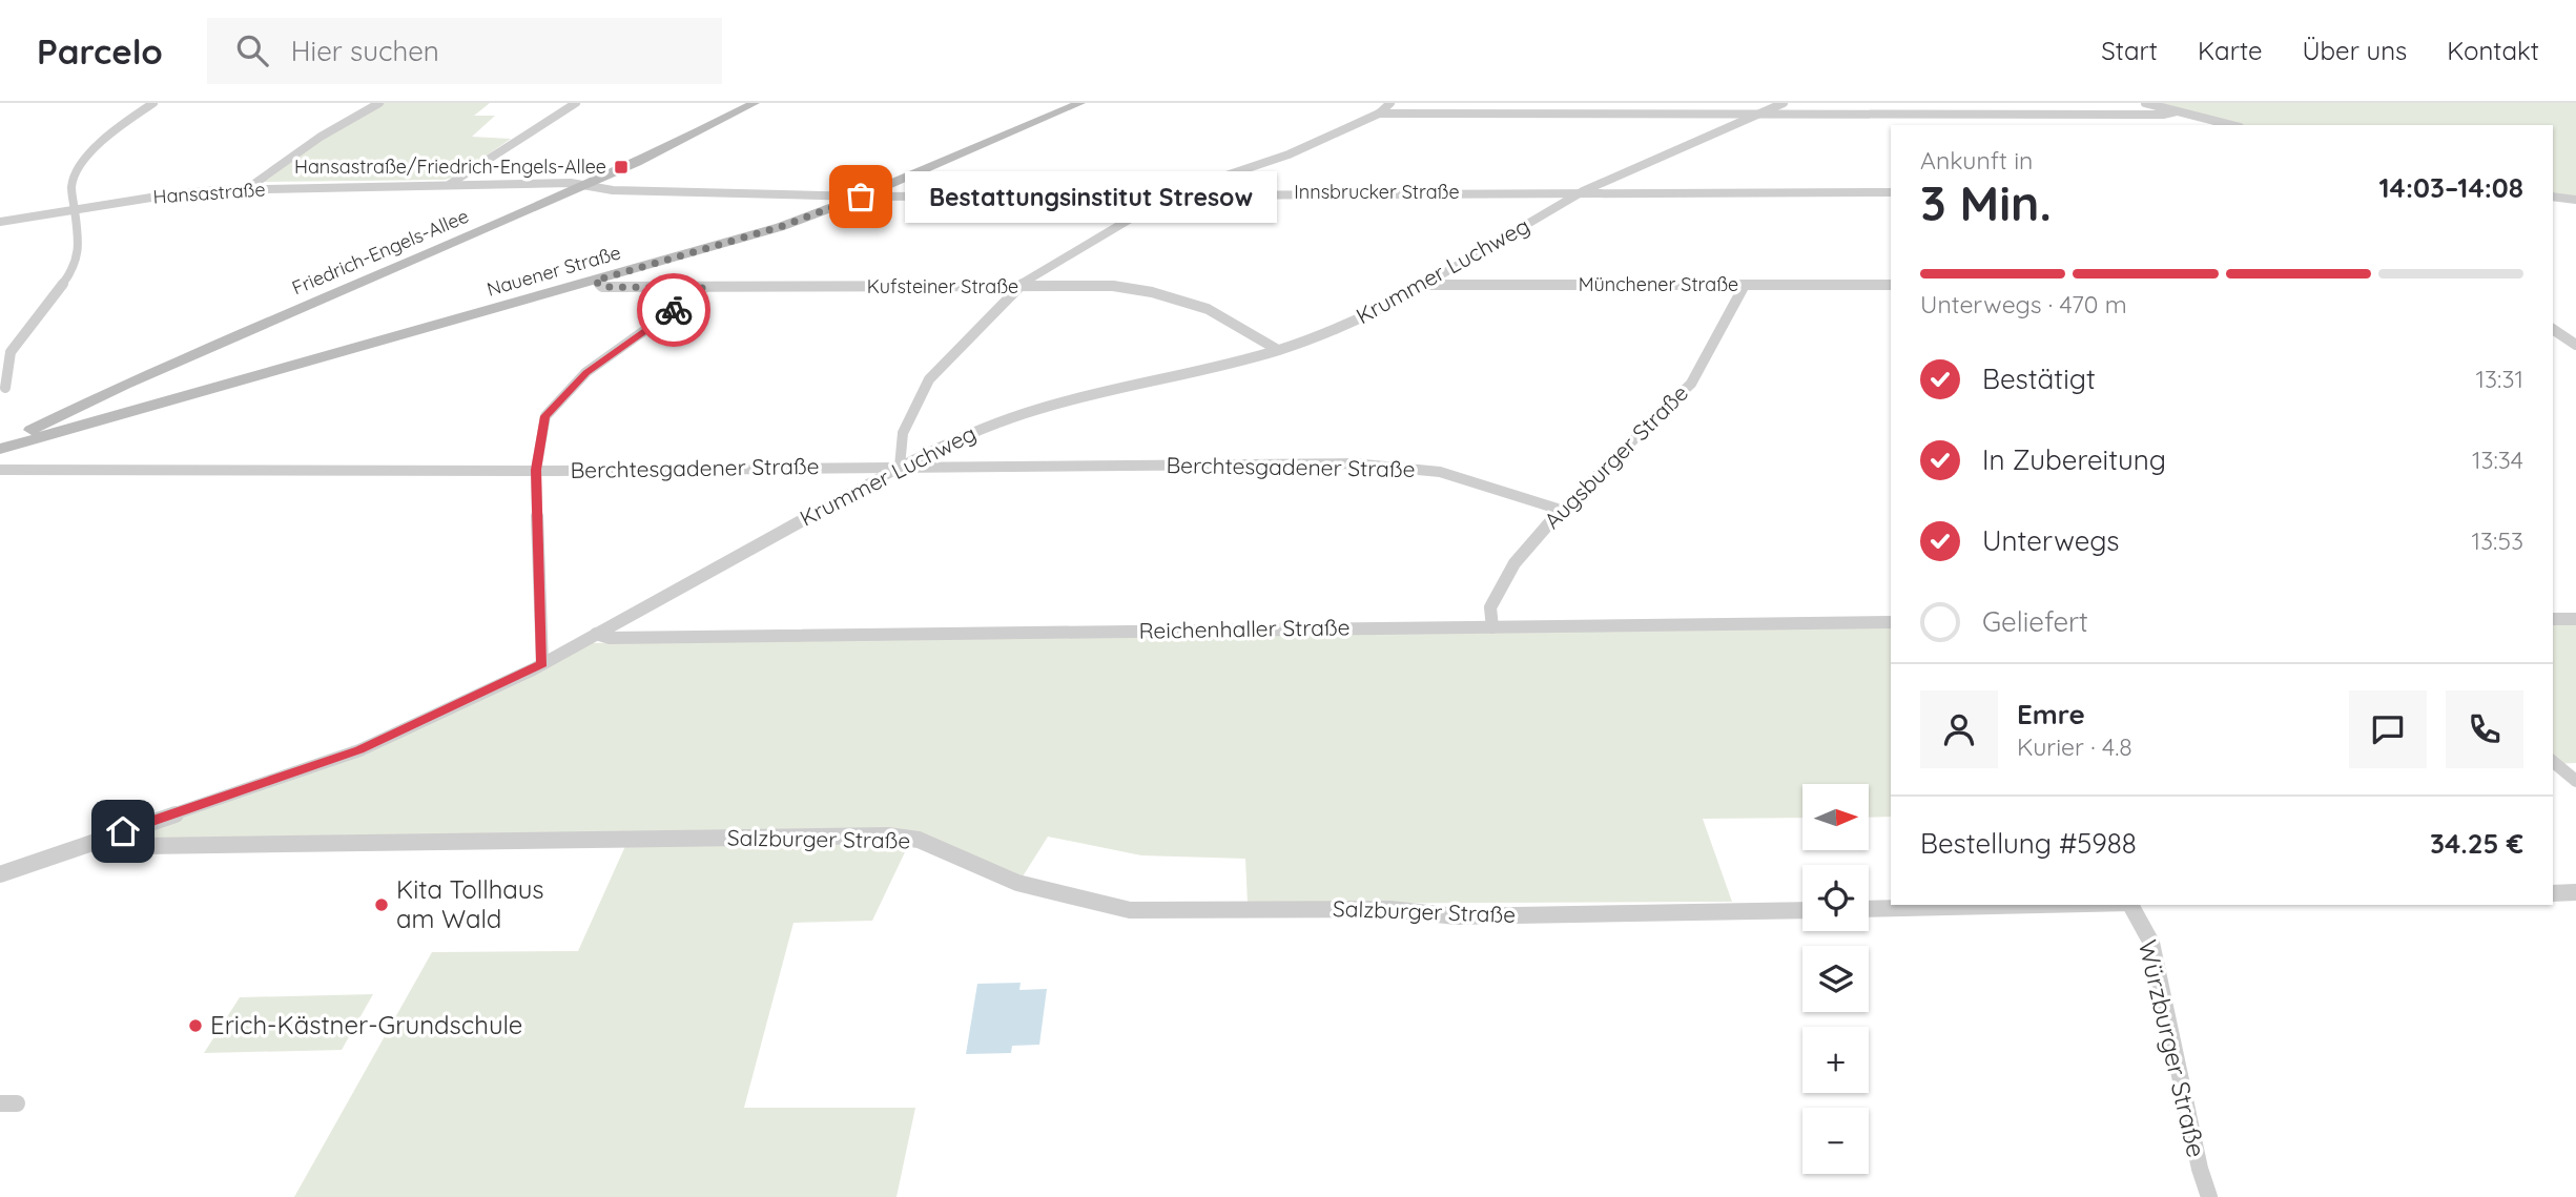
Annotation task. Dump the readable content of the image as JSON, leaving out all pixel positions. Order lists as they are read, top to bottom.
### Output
{
  "streets": {
    "main road": ["Friedrich-Engels-Allee", "Nauener Straße"],
    "street": [
      "Innsbrucker Straße",
      "Hansastraße",
      "Krummer Luchweg",
      "Münchener Straße",
      "Kufsteiner Straße",
      "Augsburger Straße",
      "Berchtesgadener Straße",
      "Reichenhaller Straße",
      "Salzburger Straße",
      "Würzburger Straße"
    ]
  },
  "crossings": [
    ["Innsbrucker Straße", "Hansastraße"],
    ["Innsbrucker Straße", "Nauener Straße"],
    ["Innsbrucker Straße", "Krummer Luchweg"],
    ["Hansastraße", "Friedrich-Engels-Allee"],
    ["Hansastraße", "Nauener Straße"],
    ["Friedrich-Engels-Allee", "Nauener Straße"],
    ["Nauener Straße", "Kufsteiner Straße"],
    ["Krummer Luchweg", "Münchener Straße"],
    ["Krummer Luchweg", "Kufsteiner Straße"],
    ["Krummer Luchweg", "Berchtesgadener Straße"],
    ["Krummer Luchweg", "Reichenhaller Straße"],
    ["Krummer Luchweg", "Salzburger Straße"],
    ["Münchener Straße", "Augsburger Straße"],
    ["Augsburger Straße", "Berchtesgadener Straße"],
    ["Augsburger Straße", "Reichenhaller Straße"]
  ],
  "places": {
    "transit": ["Hansastraße/Friedrich-Engels-Allee"],
    "other": ["Bestattungsinstitut Stresow", "Kita Tollhaus am Wald", "Erich-Kästner-Grundschule"]
  },
  "north": "right",
  "page": {
    "header": "Parcelo",
    "search": "Hier suchen",
    "nav": [
      "Start",
      "Karte",
      "Über uns",
      "Kontakt"
    ],
    "heading": ["3 Min.", "Ankunft in", "14:03–14:08"],
    "panel": [
      "Emre",
      "Kurier · 4.8",
      "Bestellung #5988",
      "34.25 €"
    ],
    "bubble": "Bestattungsinstitut Stresow",
    "bar": "Unterwegs · 470 m",
    "list": [
      ["Bestätigt", "13:31"],
      ["In Zubereitung", "13:34"],
      ["Unterwegs", "13:53"],
      "Geliefert"
    ],
    "map_buttons": ["+", "−"]
  }
}
